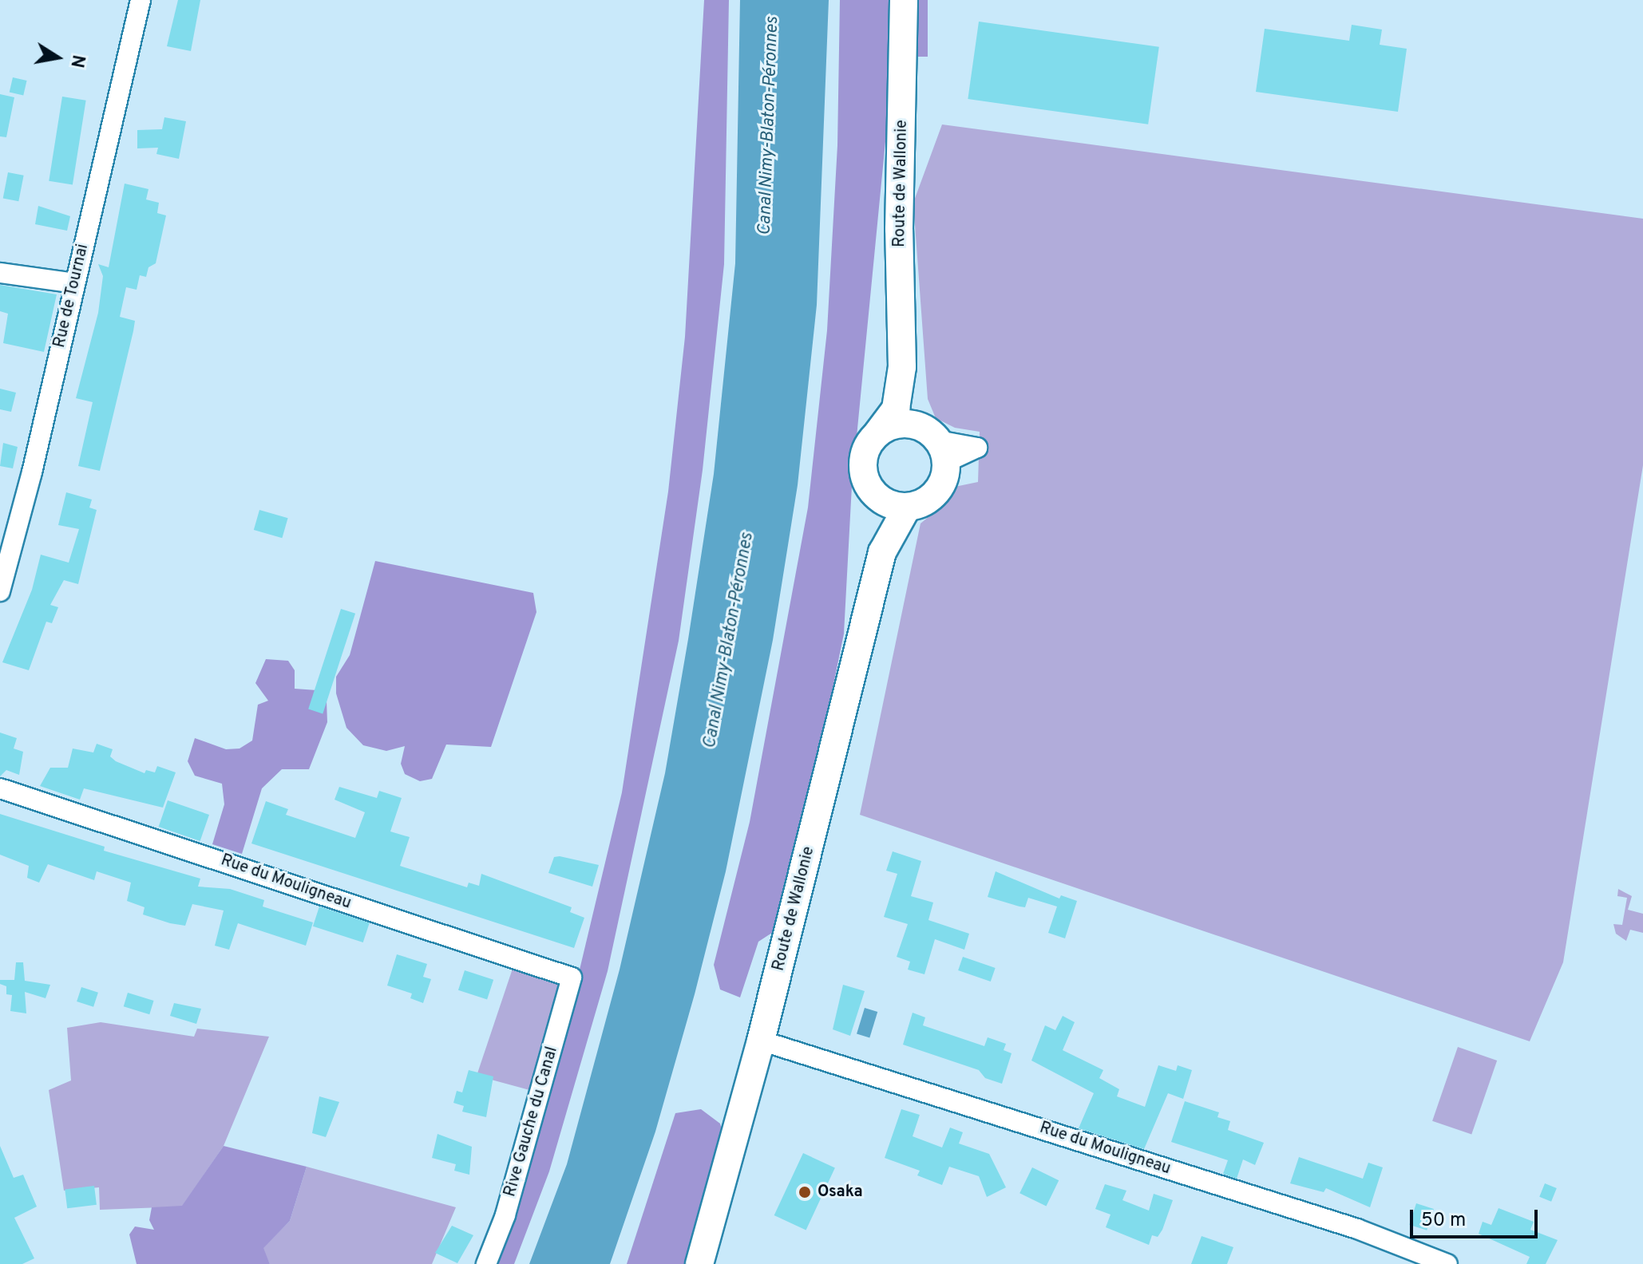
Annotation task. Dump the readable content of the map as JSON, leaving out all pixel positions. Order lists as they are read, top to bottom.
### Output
{
  "streets": {
    "main road": ["Route de Wallonie"],
    "street": ["Rue de Tournai", "Rue du Mouligneau", "Rive Gauche du Canal"]
  },
  "crossings": [
    ["Route de Wallonie", "Rue du Mouligneau"],
    ["Rue du Mouligneau", "Rive Gauche du Canal"]
  ],
  "water": ["Canal Nimy-Blaton-Péronnes"],
  "places": ["Osaka"],
  "scale_bar": "50 m",
  "north": "right"
}
